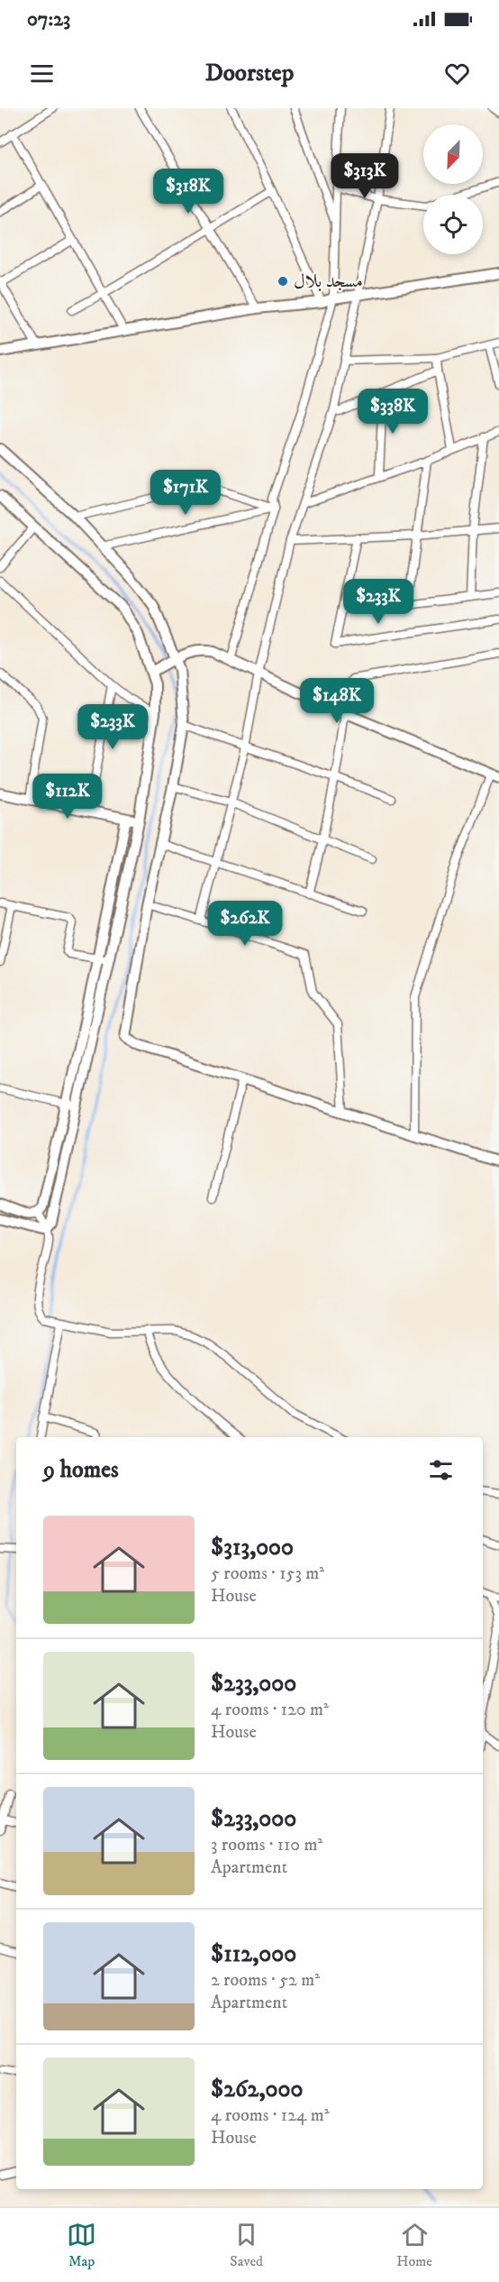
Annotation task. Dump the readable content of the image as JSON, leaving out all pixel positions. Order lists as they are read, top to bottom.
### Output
{
  "places": ["مسجد بلال"],
  "north": "bottom left",
  "page": {
    "status": "07:23",
    "header": "Doorstep",
    "price": [
      "$313K",
      "$318K",
      "$338K",
      "$171K",
      "$233K",
      "$148K",
      "$233K",
      "$112K",
      "$262K"
    ],
    "heading": "9 homes",
    "list": [
      {
        "name": "$313,000",
        "note": "5 rooms · 153 m² · House"
      },
      {
        "name": "$233,000",
        "note": "4 rooms · 120 m² · House"
      },
      {
        "name": "$233,000",
        "note": "3 rooms · 110 m² · Apartment"
      },
      {
        "name": "$112,000",
        "note": "2 rooms · 52 m² · Apartment"
      },
      {
        "name": "$262,000",
        "note": "4 rooms · 124 m² · House"
      }
    ],
    "tabs": ["Map", "Saved", "Home"]
  }
}
